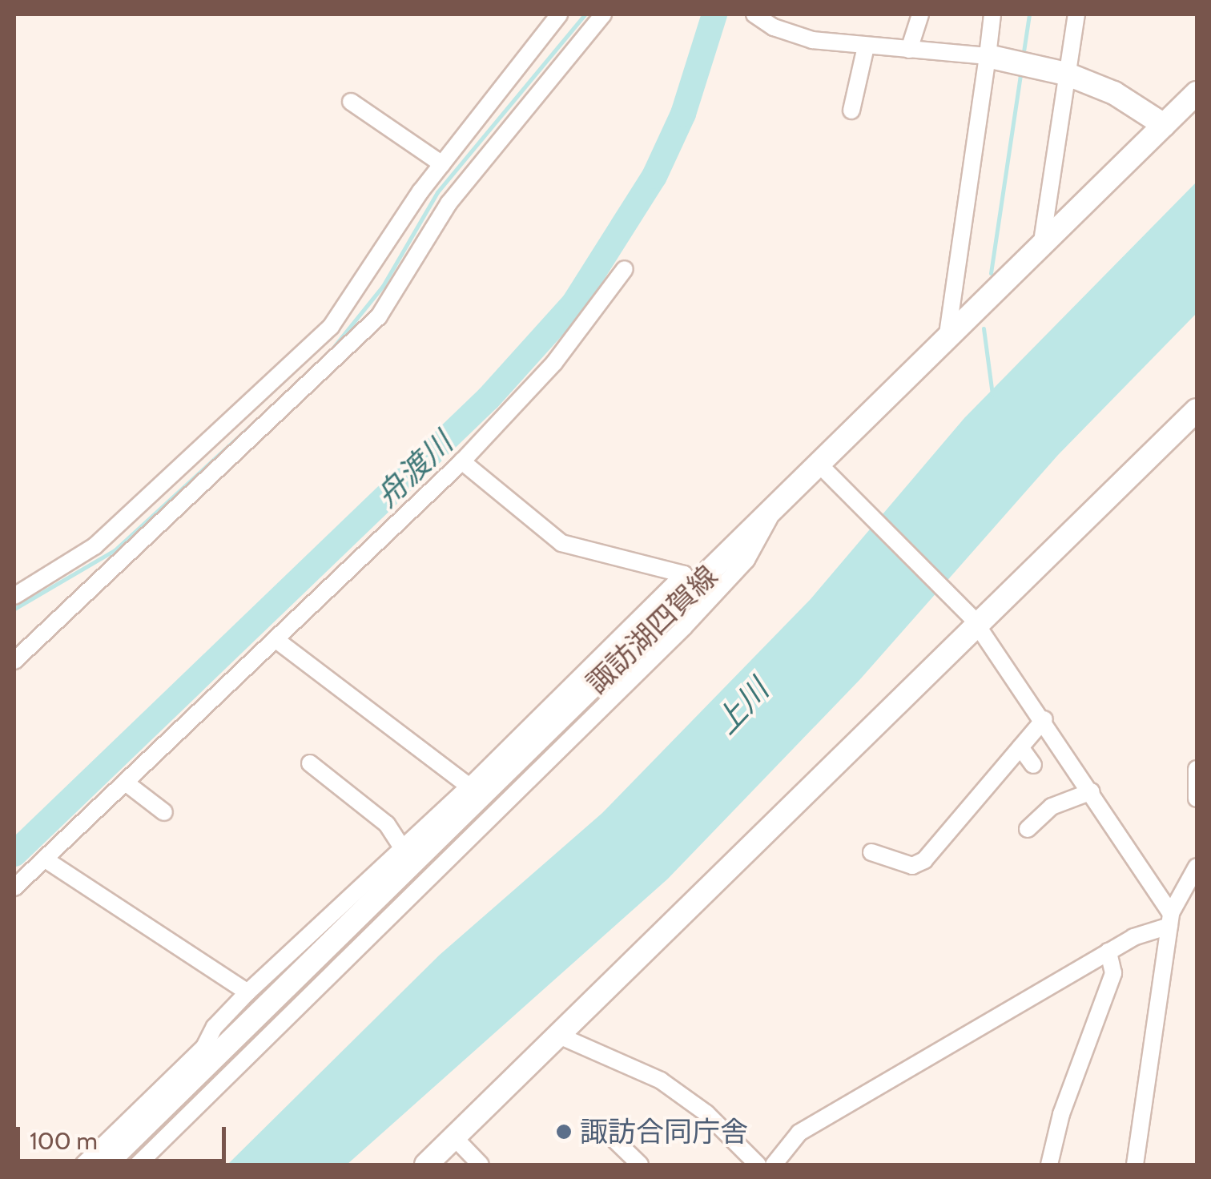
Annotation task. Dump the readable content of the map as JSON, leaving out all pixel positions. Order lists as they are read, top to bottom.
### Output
{
  "streets": {
    "main road": ["諏訪湖四賀線"]
  },
  "water": ["舟渡川", "上川"],
  "places": ["諏訪合同庁舎"],
  "scale_bar": "100 m"
}
